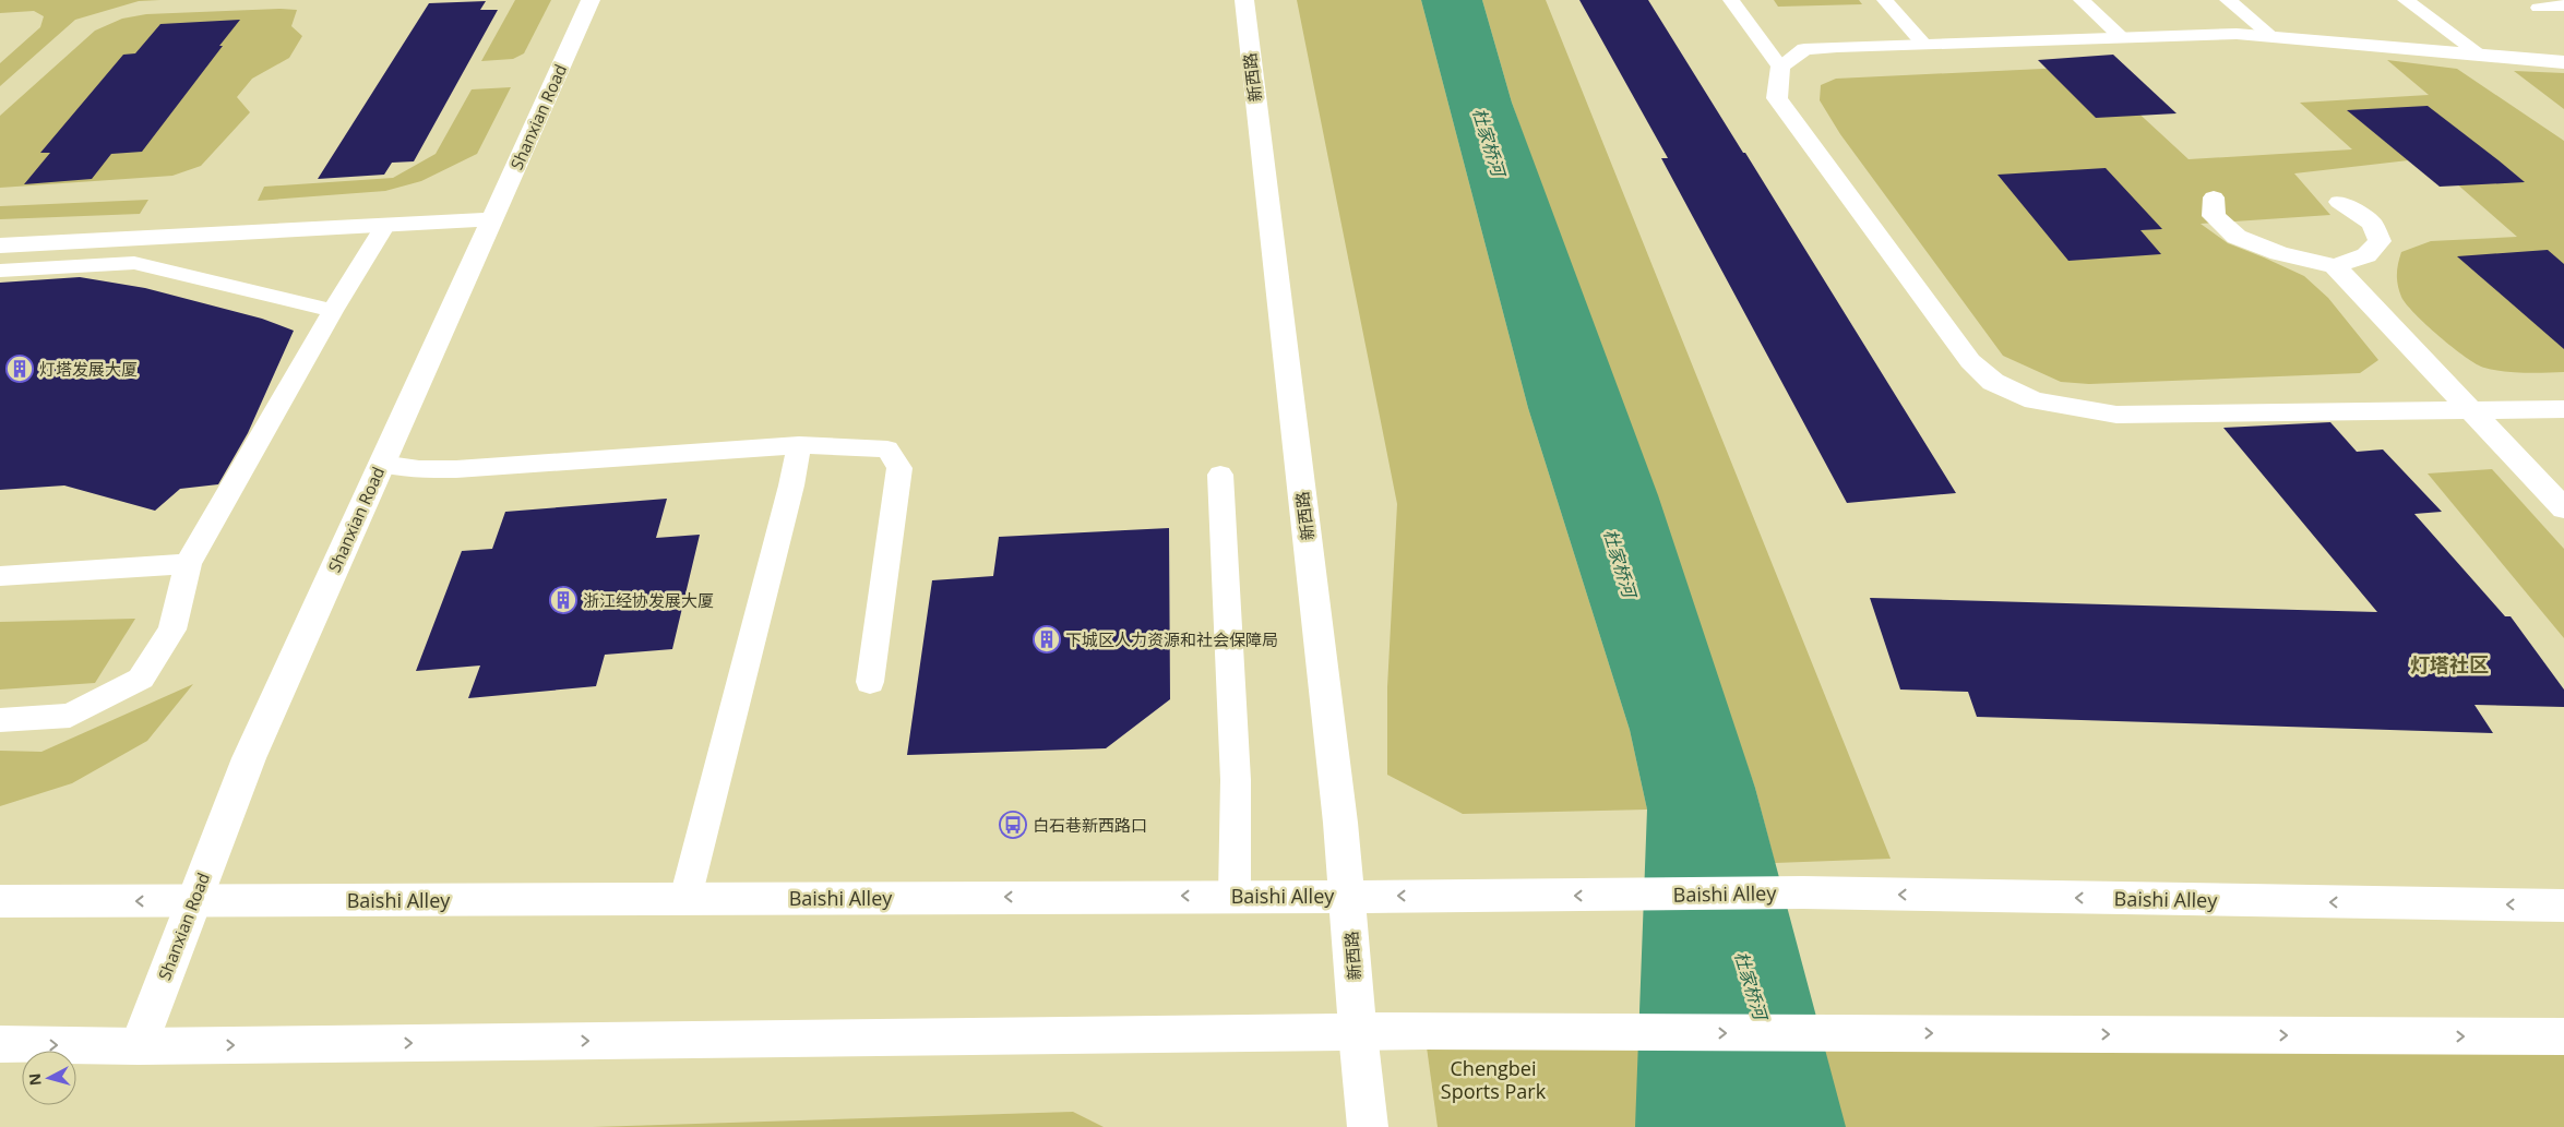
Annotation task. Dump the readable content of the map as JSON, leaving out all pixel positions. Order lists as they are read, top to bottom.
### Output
{
  "streets": {
    "street": ["新西路", "Shanxian Road", "Baishi Alley"]
  },
  "crossings": [
    ["新西路", "Baishi Alley"],
    ["Shanxian Road", "Baishi Alley"]
  ],
  "districts": ["灯塔社区"],
  "water": ["杜家桥河"],
  "parks": ["Chengbei Sports Park"],
  "places": {
    "building": ["灯塔发展大厦", "浙江经协发展大厦", "下城区人力资源和社会保障局"],
    "bus stop": ["白石巷新西路口"]
  },
  "north": "left"
}
